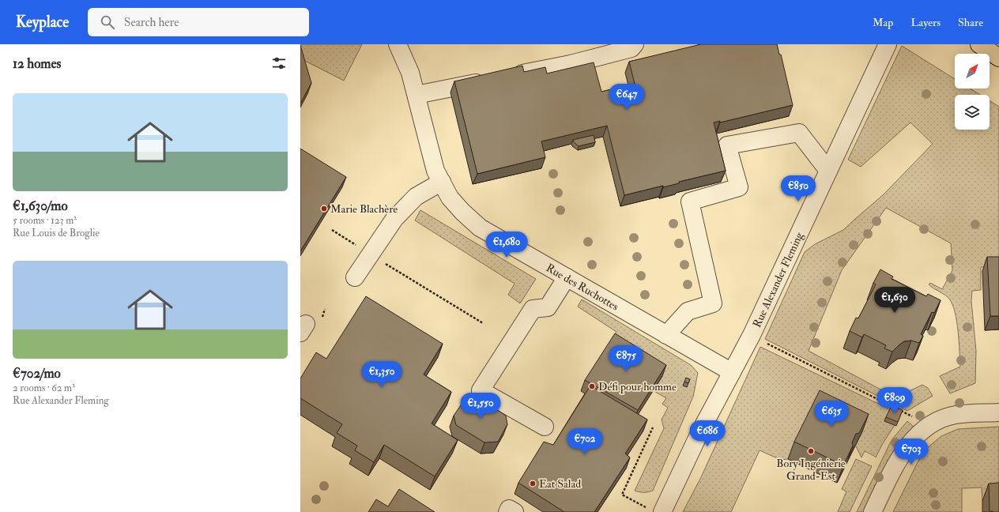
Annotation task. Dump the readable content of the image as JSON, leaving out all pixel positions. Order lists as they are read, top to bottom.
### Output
{
  "streets": {
    "street": ["Rue Alexander Fleming", "Rue des Ruchottes"]
  },
  "crossings": [
    ["Rue Alexander Fleming", "Rue des Ruchottes"]
  ],
  "places": [
    "Marie Blachère",
    "Défi pour homme",
    "Bory Ingénierie Grand-Est",
    "Eat Salad"
  ],
  "north": "top right",
  "page": {
    "header": "Keyplace",
    "search": "Search here",
    "nav": ["Map", "Layers", "Share"],
    "heading": "12 homes",
    "list": [
      {
        "name": "€1,630/mo",
        "note": "5 rooms · 123 m² · Rue Louis de Broglie"
      },
      {
        "name": "€702/mo",
        "note": "2 rooms · 62 m² · Rue Alexander Fleming"
      }
    ],
    "price": [
      "€647",
      "€850",
      "€1,680",
      "€1,630",
      "€875",
      "€1,350",
      "€809",
      "€1,550",
      "€635",
      "€686",
      "€702",
      "€703"
    ]
  }
}
